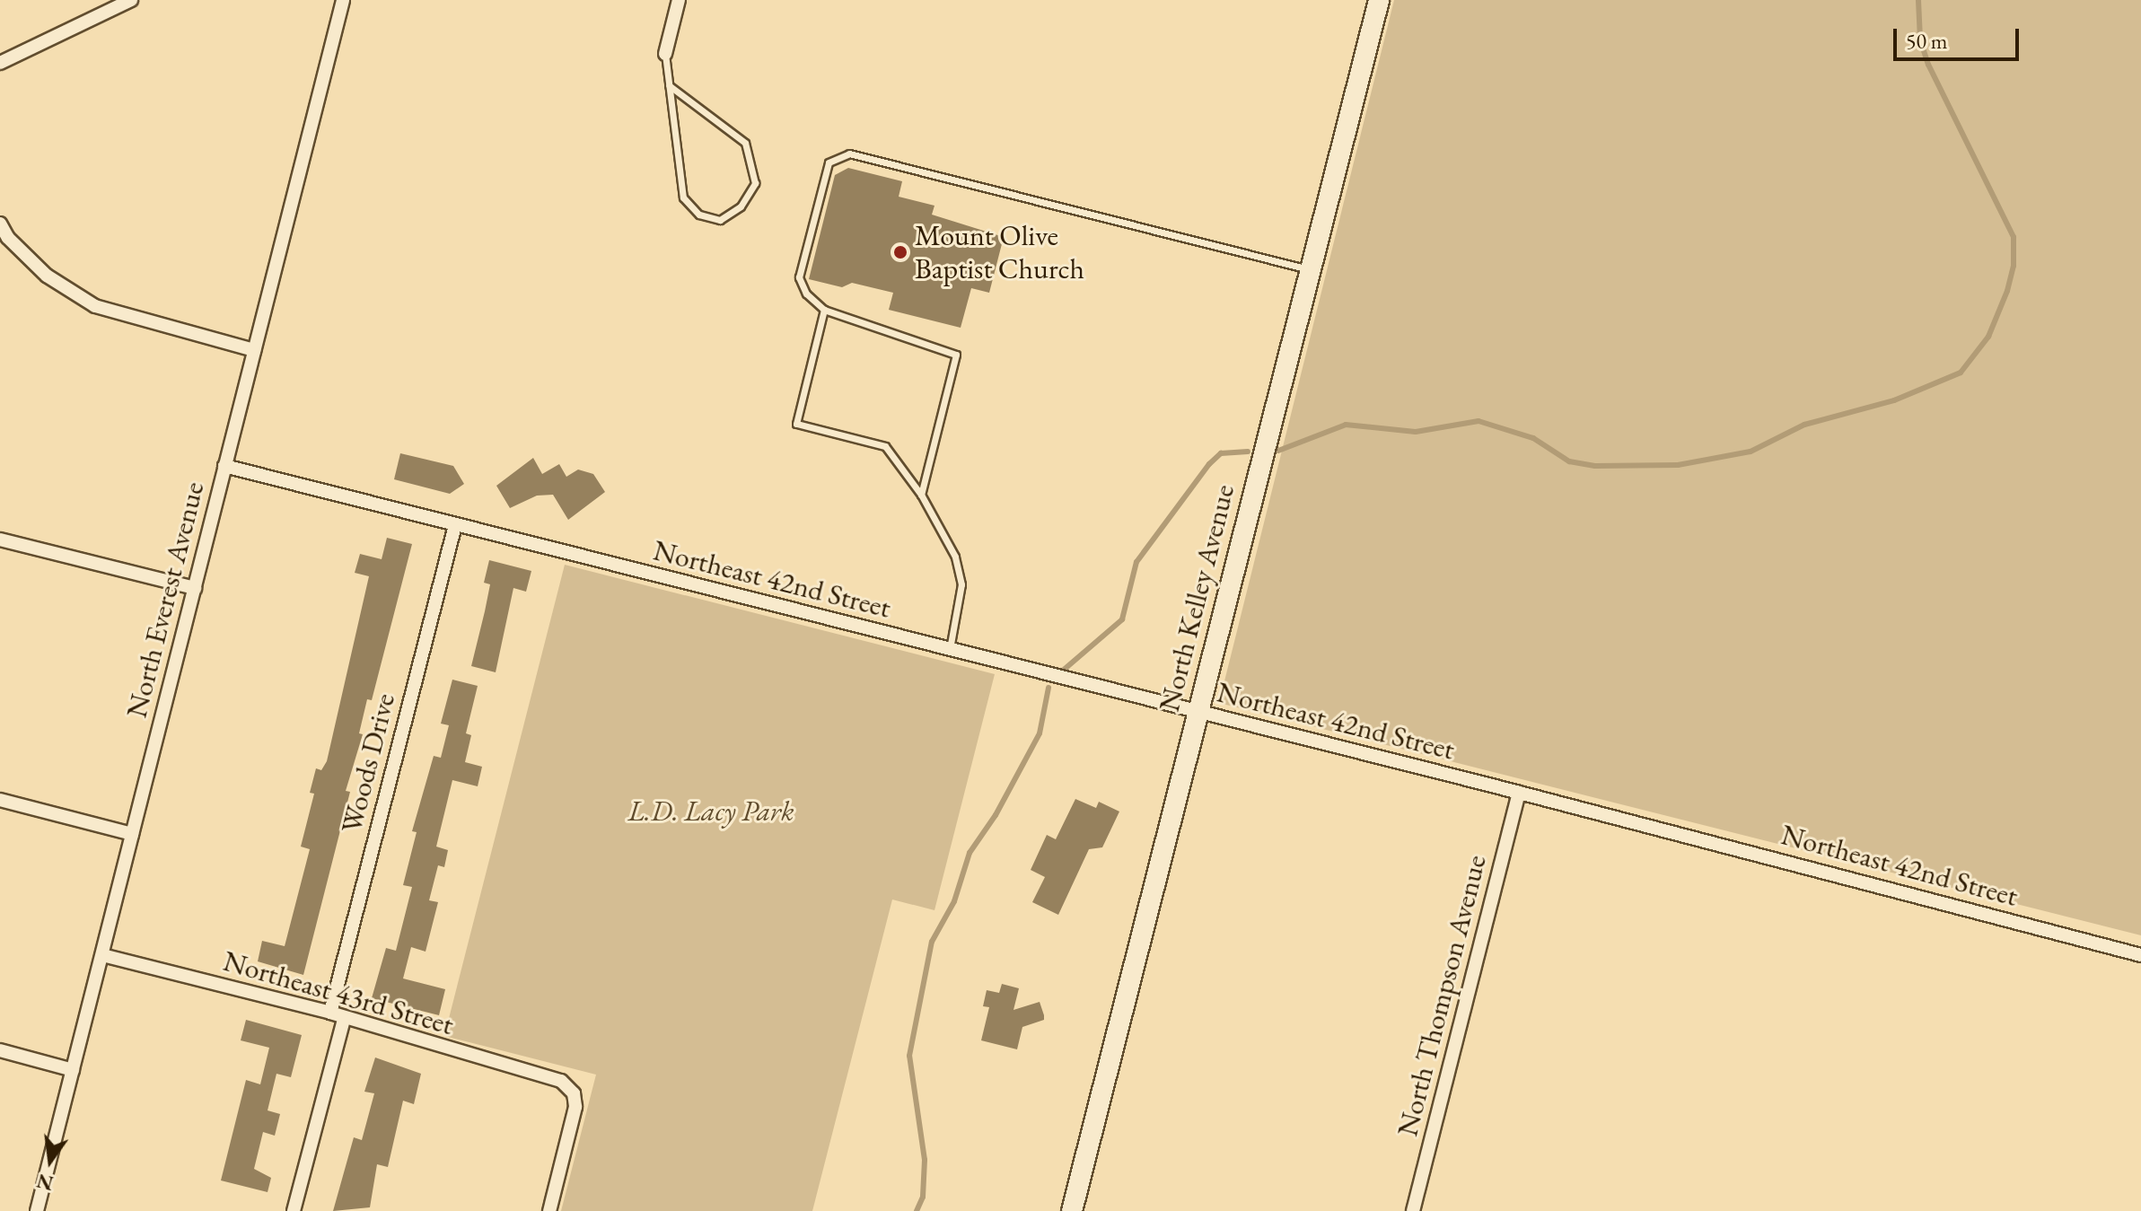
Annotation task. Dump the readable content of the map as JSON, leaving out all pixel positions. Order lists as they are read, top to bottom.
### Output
{
  "streets": {
    "street": [
      "Northeast 42nd Street",
      "North Kelley Avenue",
      "North Everest Avenue",
      "Woods Drive",
      "Northeast 43rd Street",
      "North Thompson Avenue"
    ]
  },
  "crossings": [
    ["Northeast 42nd Street", "North Kelley Avenue"],
    ["Northeast 42nd Street", "North Everest Avenue"],
    ["Northeast 42nd Street", "Woods Drive"],
    ["Northeast 42nd Street", "North Thompson Avenue"],
    ["North Everest Avenue", "Northeast 43rd Street"],
    ["Woods Drive", "Northeast 43rd Street"]
  ],
  "parks": ["L.D. Lacy Park"],
  "places": ["Mount Olive Baptist Church"],
  "scale_bar": "50 m",
  "north": "bottom"
}
